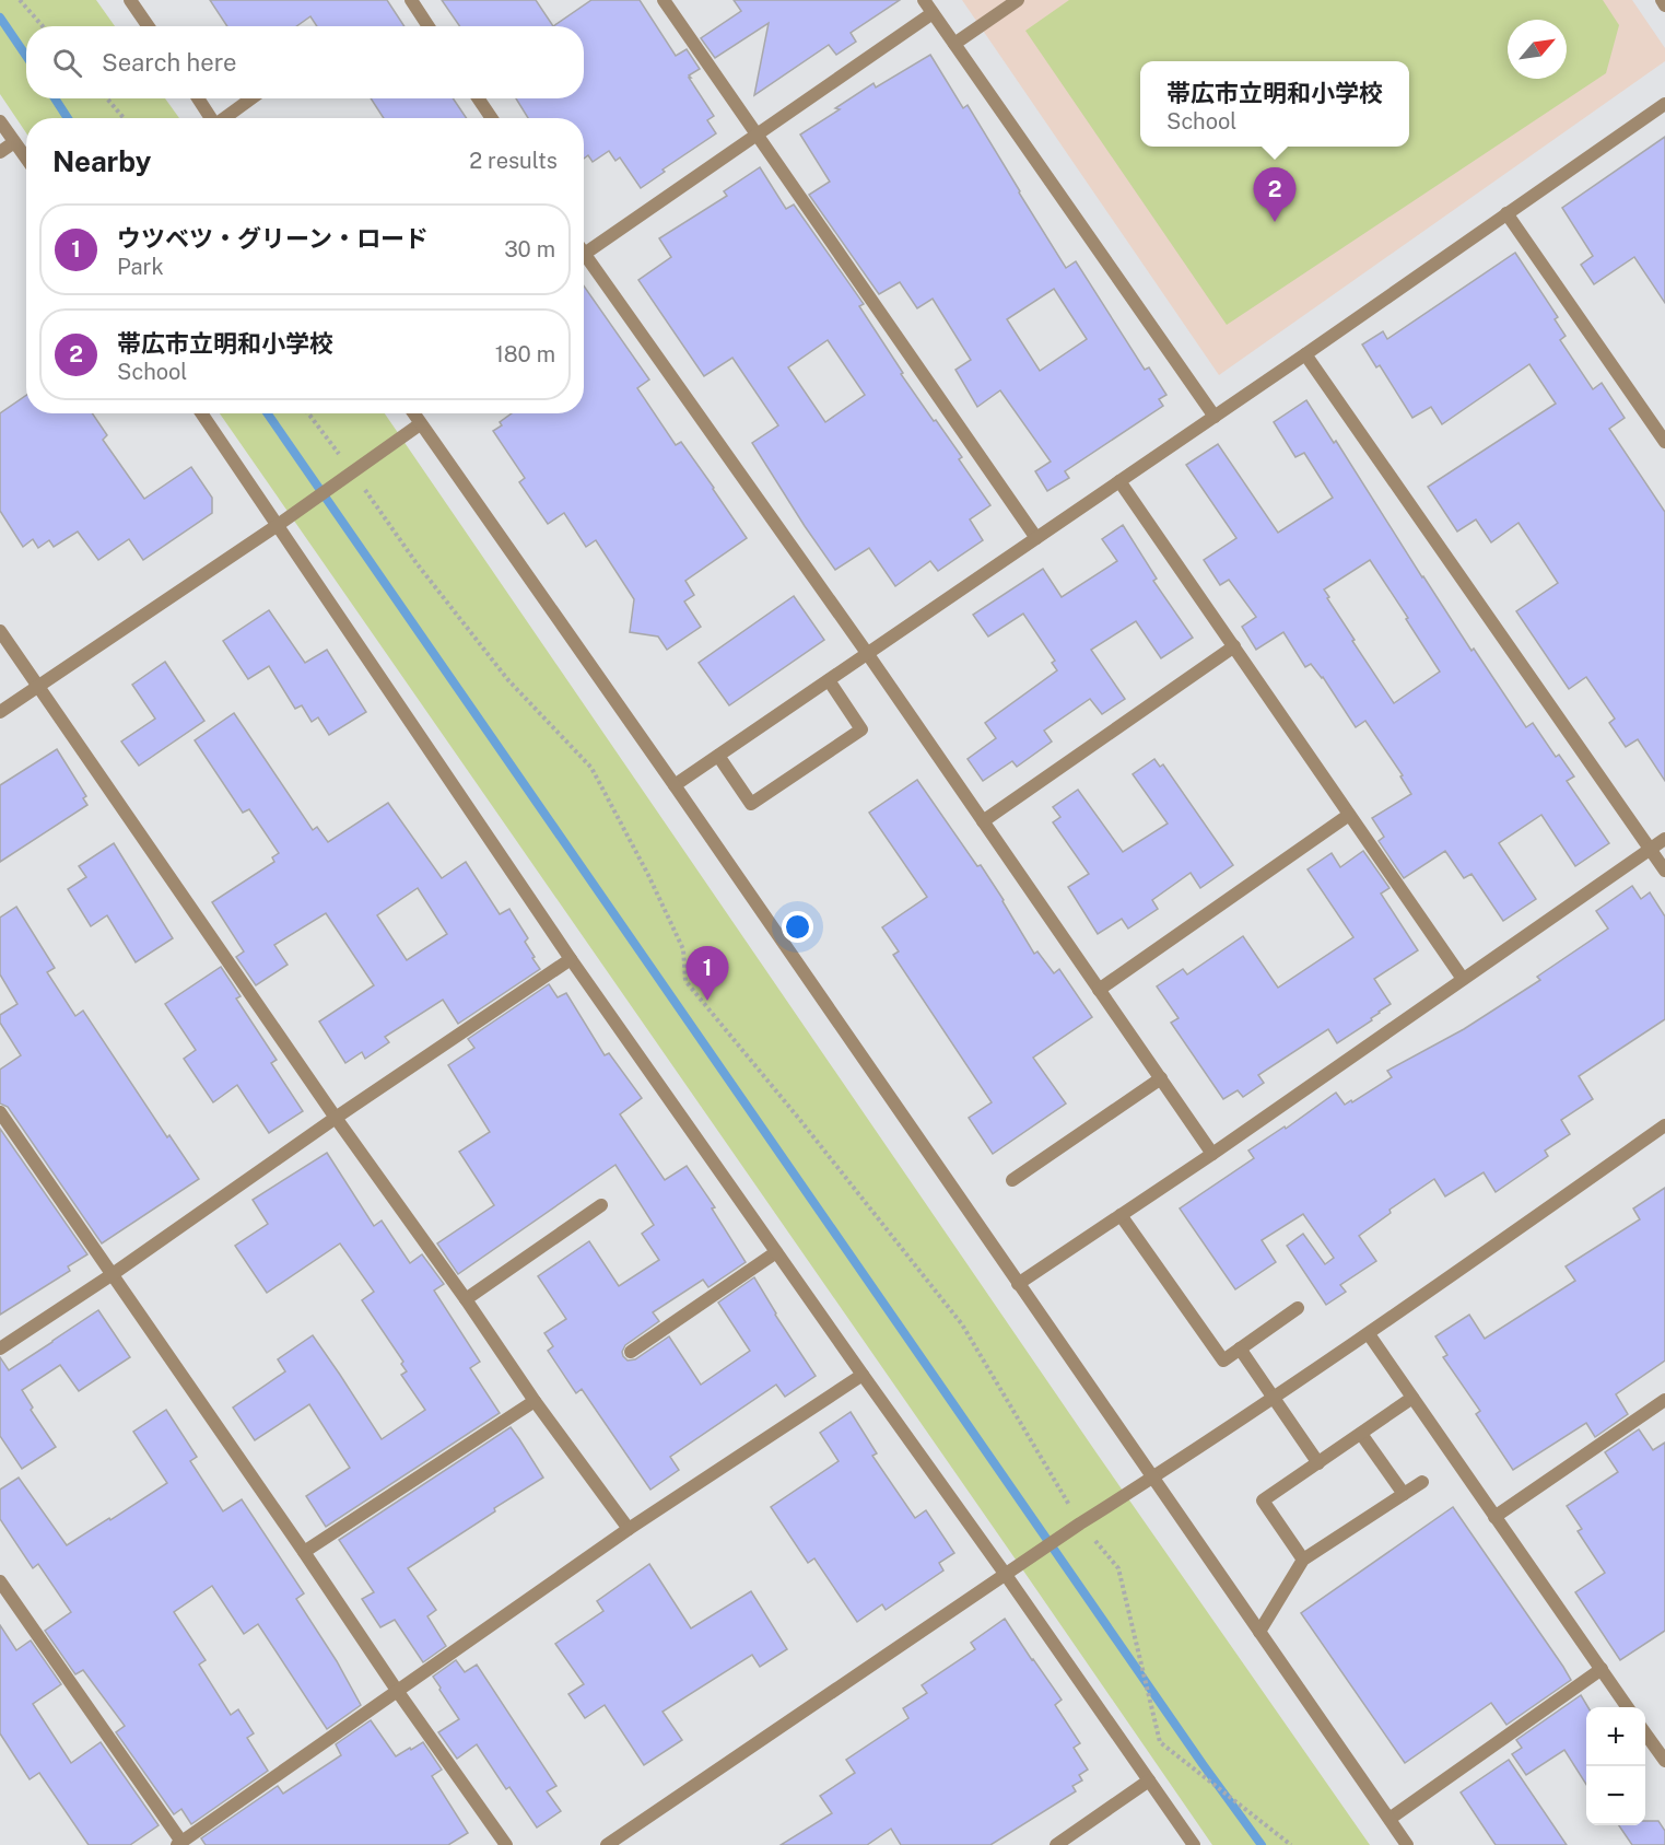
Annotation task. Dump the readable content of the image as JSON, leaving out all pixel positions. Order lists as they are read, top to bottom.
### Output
{
  "north": "top right",
  "page": {
    "search": "Search here",
    "popup": ["帯広市立明和小学校", "School"],
    "heading": ["Nearby", "2 results"],
    "pins": ["2", "1"],
    "list": [
      {
        "mark": "1",
        "name": "ウツベツ・グリーン・ロード",
        "note": "Park",
        "value": "30 m"
      },
      {
        "mark": "2",
        "name": "帯広市立明和小学校",
        "note": "School",
        "value": "180 m"
      }
    ],
    "map_buttons": ["+", "−"]
  }
}
